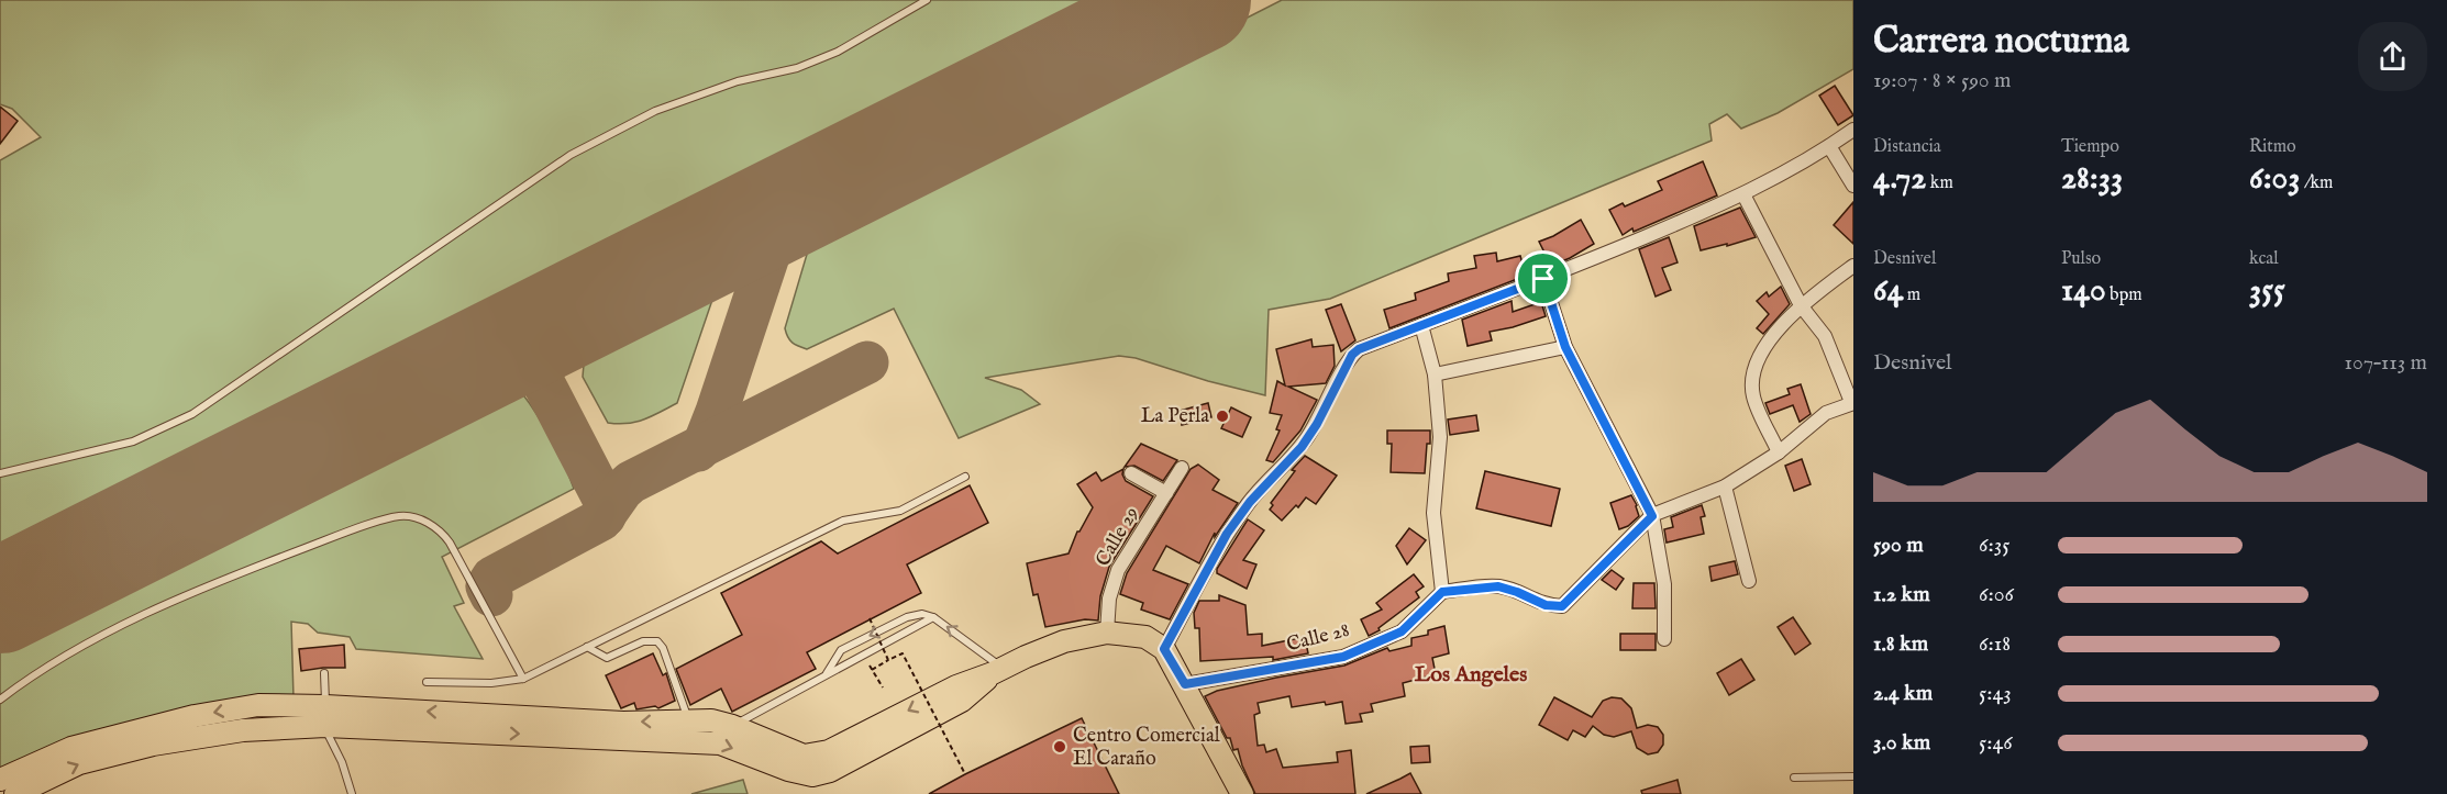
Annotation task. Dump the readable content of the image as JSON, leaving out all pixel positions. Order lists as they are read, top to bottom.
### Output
{
  "streets": {
    "street": ["Calle 29", "Calle 28"]
  },
  "districts": ["Los Angeles"],
  "places": ["La Perla", "Centro Comercial El Caraño"],
  "page": {
    "heading": ["Carrera nocturna", "19:07 · 8 × 590 m"],
    "stats": [
      ["Distancia", "4.72 km"],
      ["Tiempo", "28:33"],
      ["Ritmo", "6:03 /km"],
      ["Desnivel", "64 m"],
      ["Pulso", "140 bpm"],
      ["kcal", "355"]
    ],
    "chart": ["Desnivel", "107–113 m"],
    "list": [
      {
        "name": "590 m",
        "note": "6:35"
      },
      {
        "name": "1.2 km",
        "note": "6:06"
      },
      {
        "name": "1.8 km",
        "note": "6:18"
      },
      {
        "name": "2.4 km",
        "note": "5:43"
      },
      {
        "name": "3.0 km",
        "note": "5:46"
      }
    ]
  }
}
